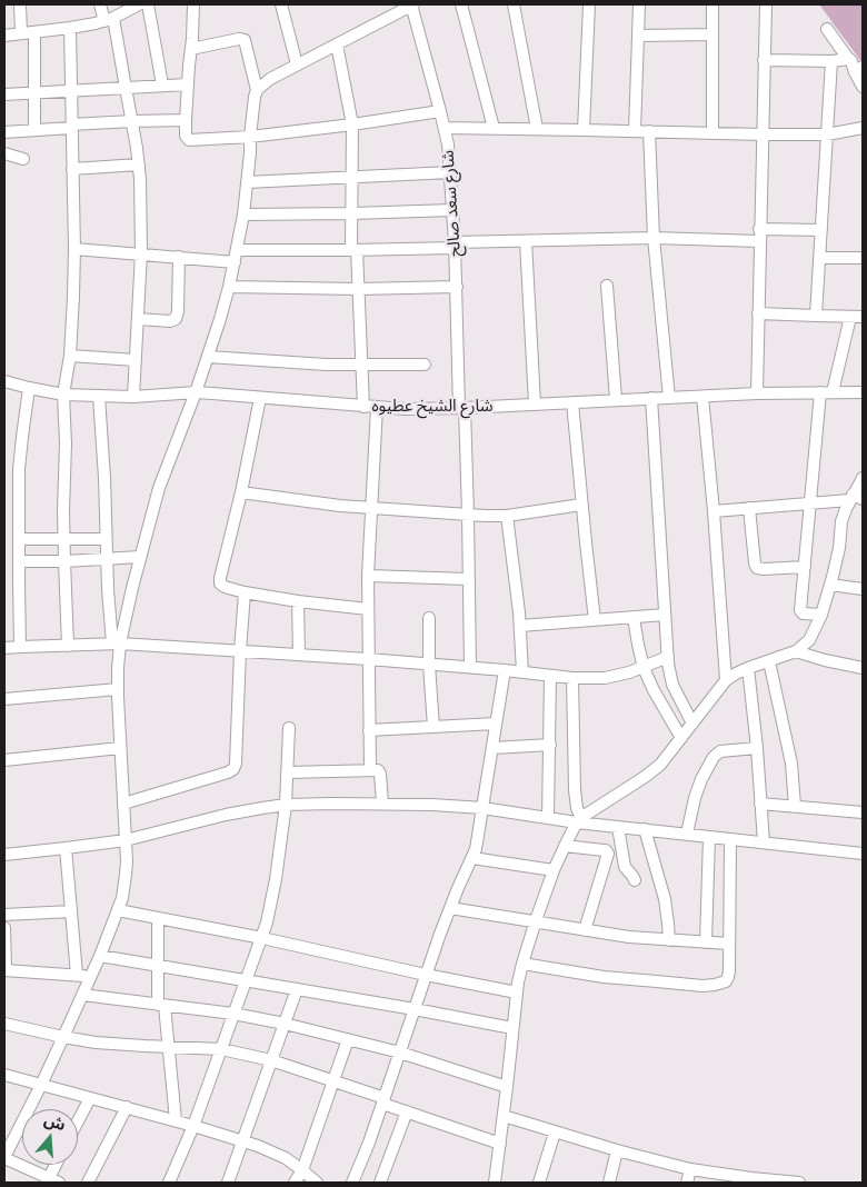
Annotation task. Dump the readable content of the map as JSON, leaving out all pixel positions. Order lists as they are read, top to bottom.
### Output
{
  "streets": {
    "street": ["شارع سعد صالح", "شارع الشيخ عطيوه"]
  },
  "crossings": [
    ["شارع سعد صالح", "شارع الشيخ عطيوه"]
  ],
  "north": "top"
}
